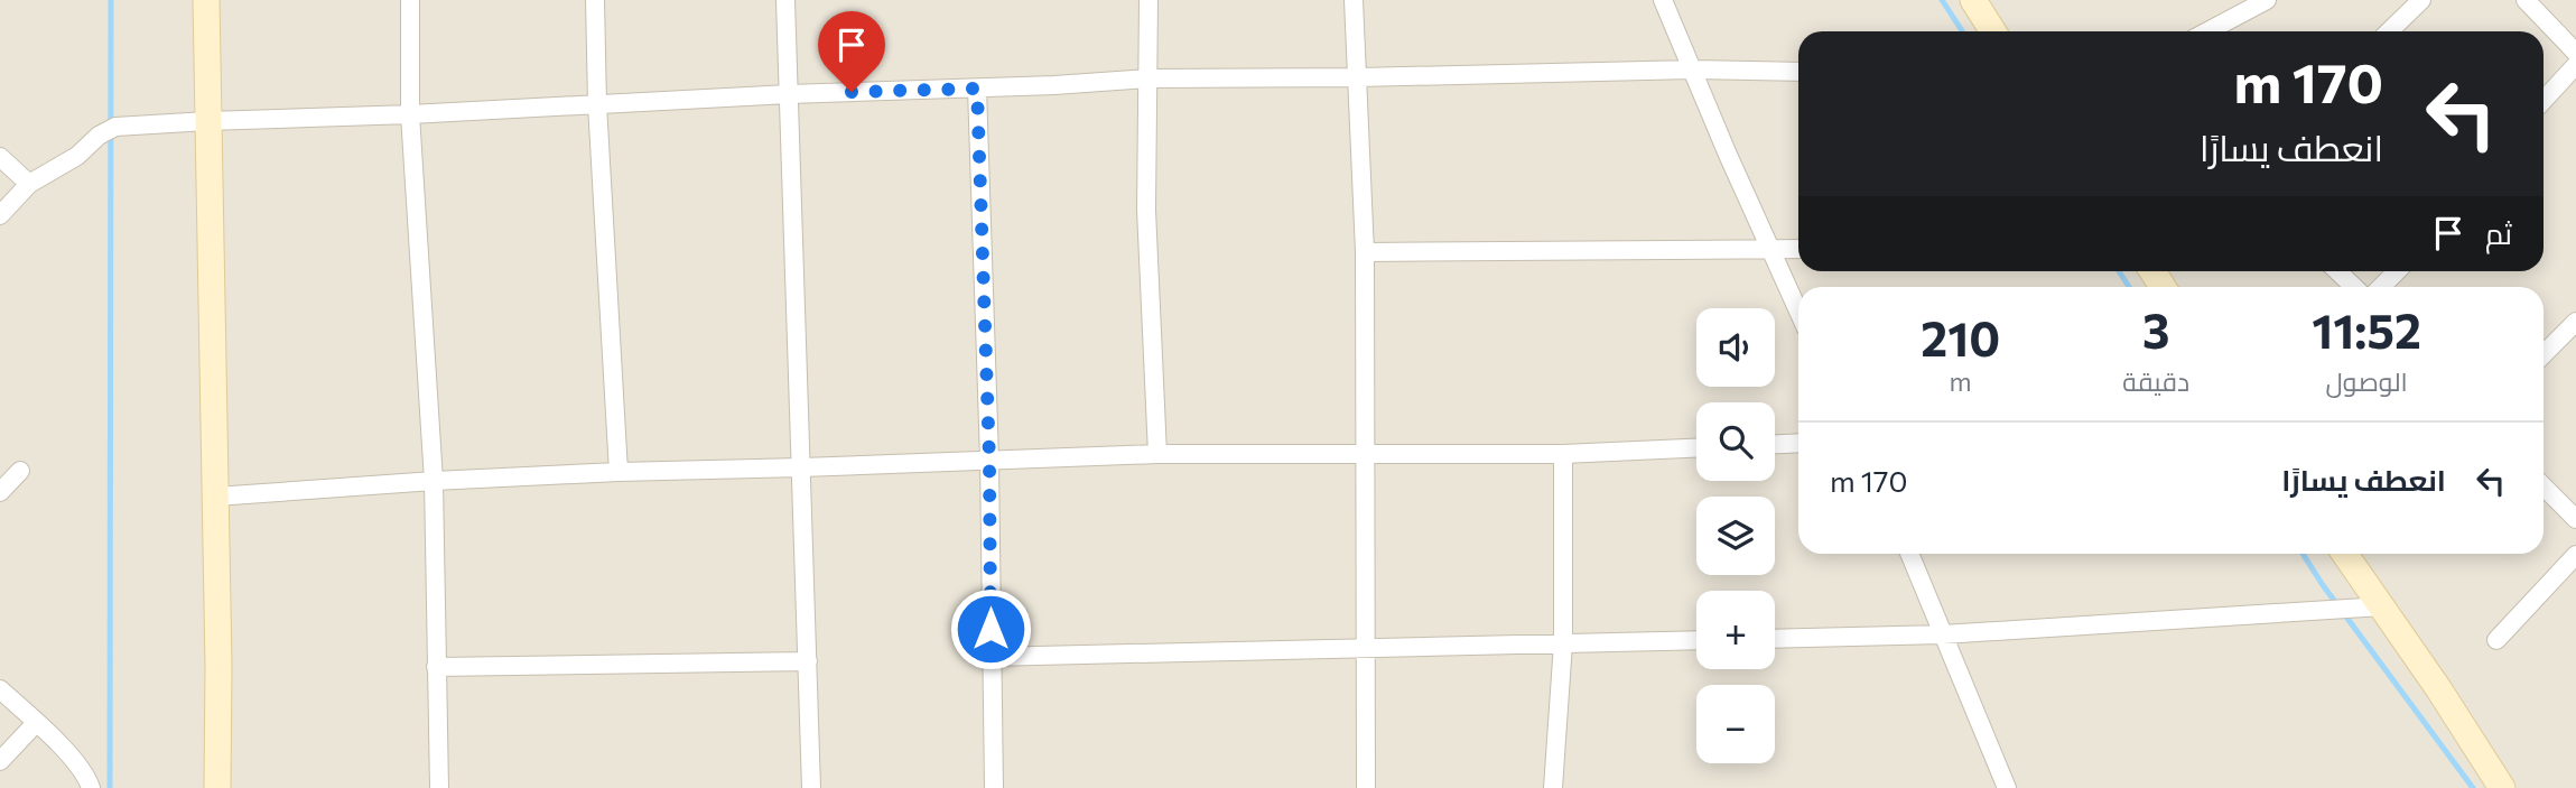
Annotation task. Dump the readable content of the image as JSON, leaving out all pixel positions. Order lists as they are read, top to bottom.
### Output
{
  "page": {
    "turn": ["170 m", "انعطف يسارًا"],
    "then": "ثم",
    "eta": [
      "11:52",
      "الوصول",
      "3",
      "دقيقة",
      "210",
      "m"
    ],
    "map_buttons": ["+", "−"],
    "list": [
      {
        "name": "انعطف يسارًا",
        "value": "170 m"
      }
    ]
  }
}
